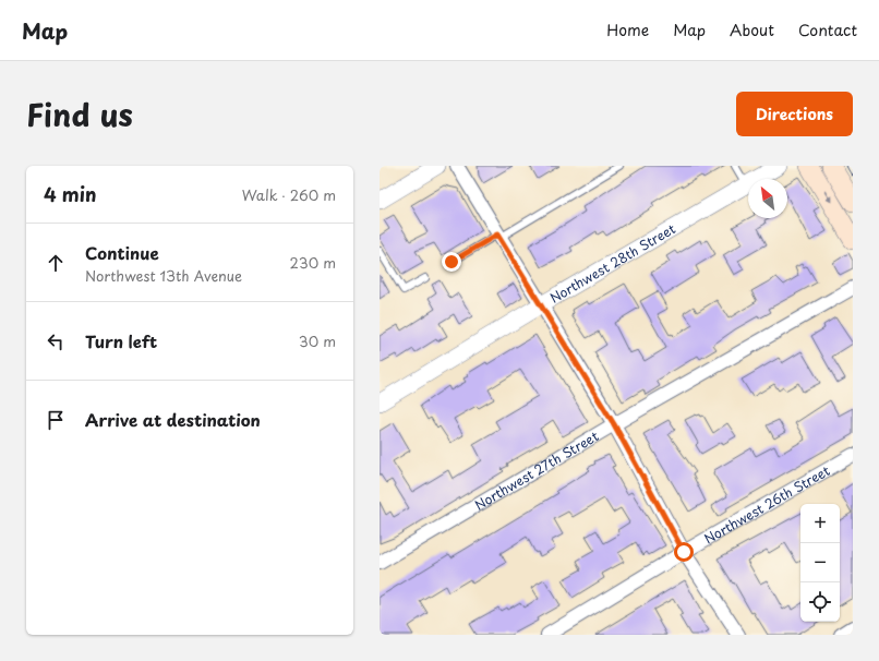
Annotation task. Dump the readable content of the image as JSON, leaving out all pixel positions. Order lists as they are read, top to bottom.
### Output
{
  "streets": {
    "street": ["Northwest 28th Street", "Northwest 27th Street", "Northwest 26th Street"]
  },
  "north": "top left",
  "page": {
    "header": "Map",
    "nav": [
      "Home",
      "Map",
      "About",
      "Contact"
    ],
    "title": "Find us",
    "buttons": "Directions",
    "heading": ["4 min", "Walk · 260 m"],
    "list": [
      ["Continue", "Northwest 13th Avenue", "230 m"],
      ["Turn left", "30 m"],
      "Arrive at destination"
    ],
    "map_buttons": ["+", "−"]
  }
}
